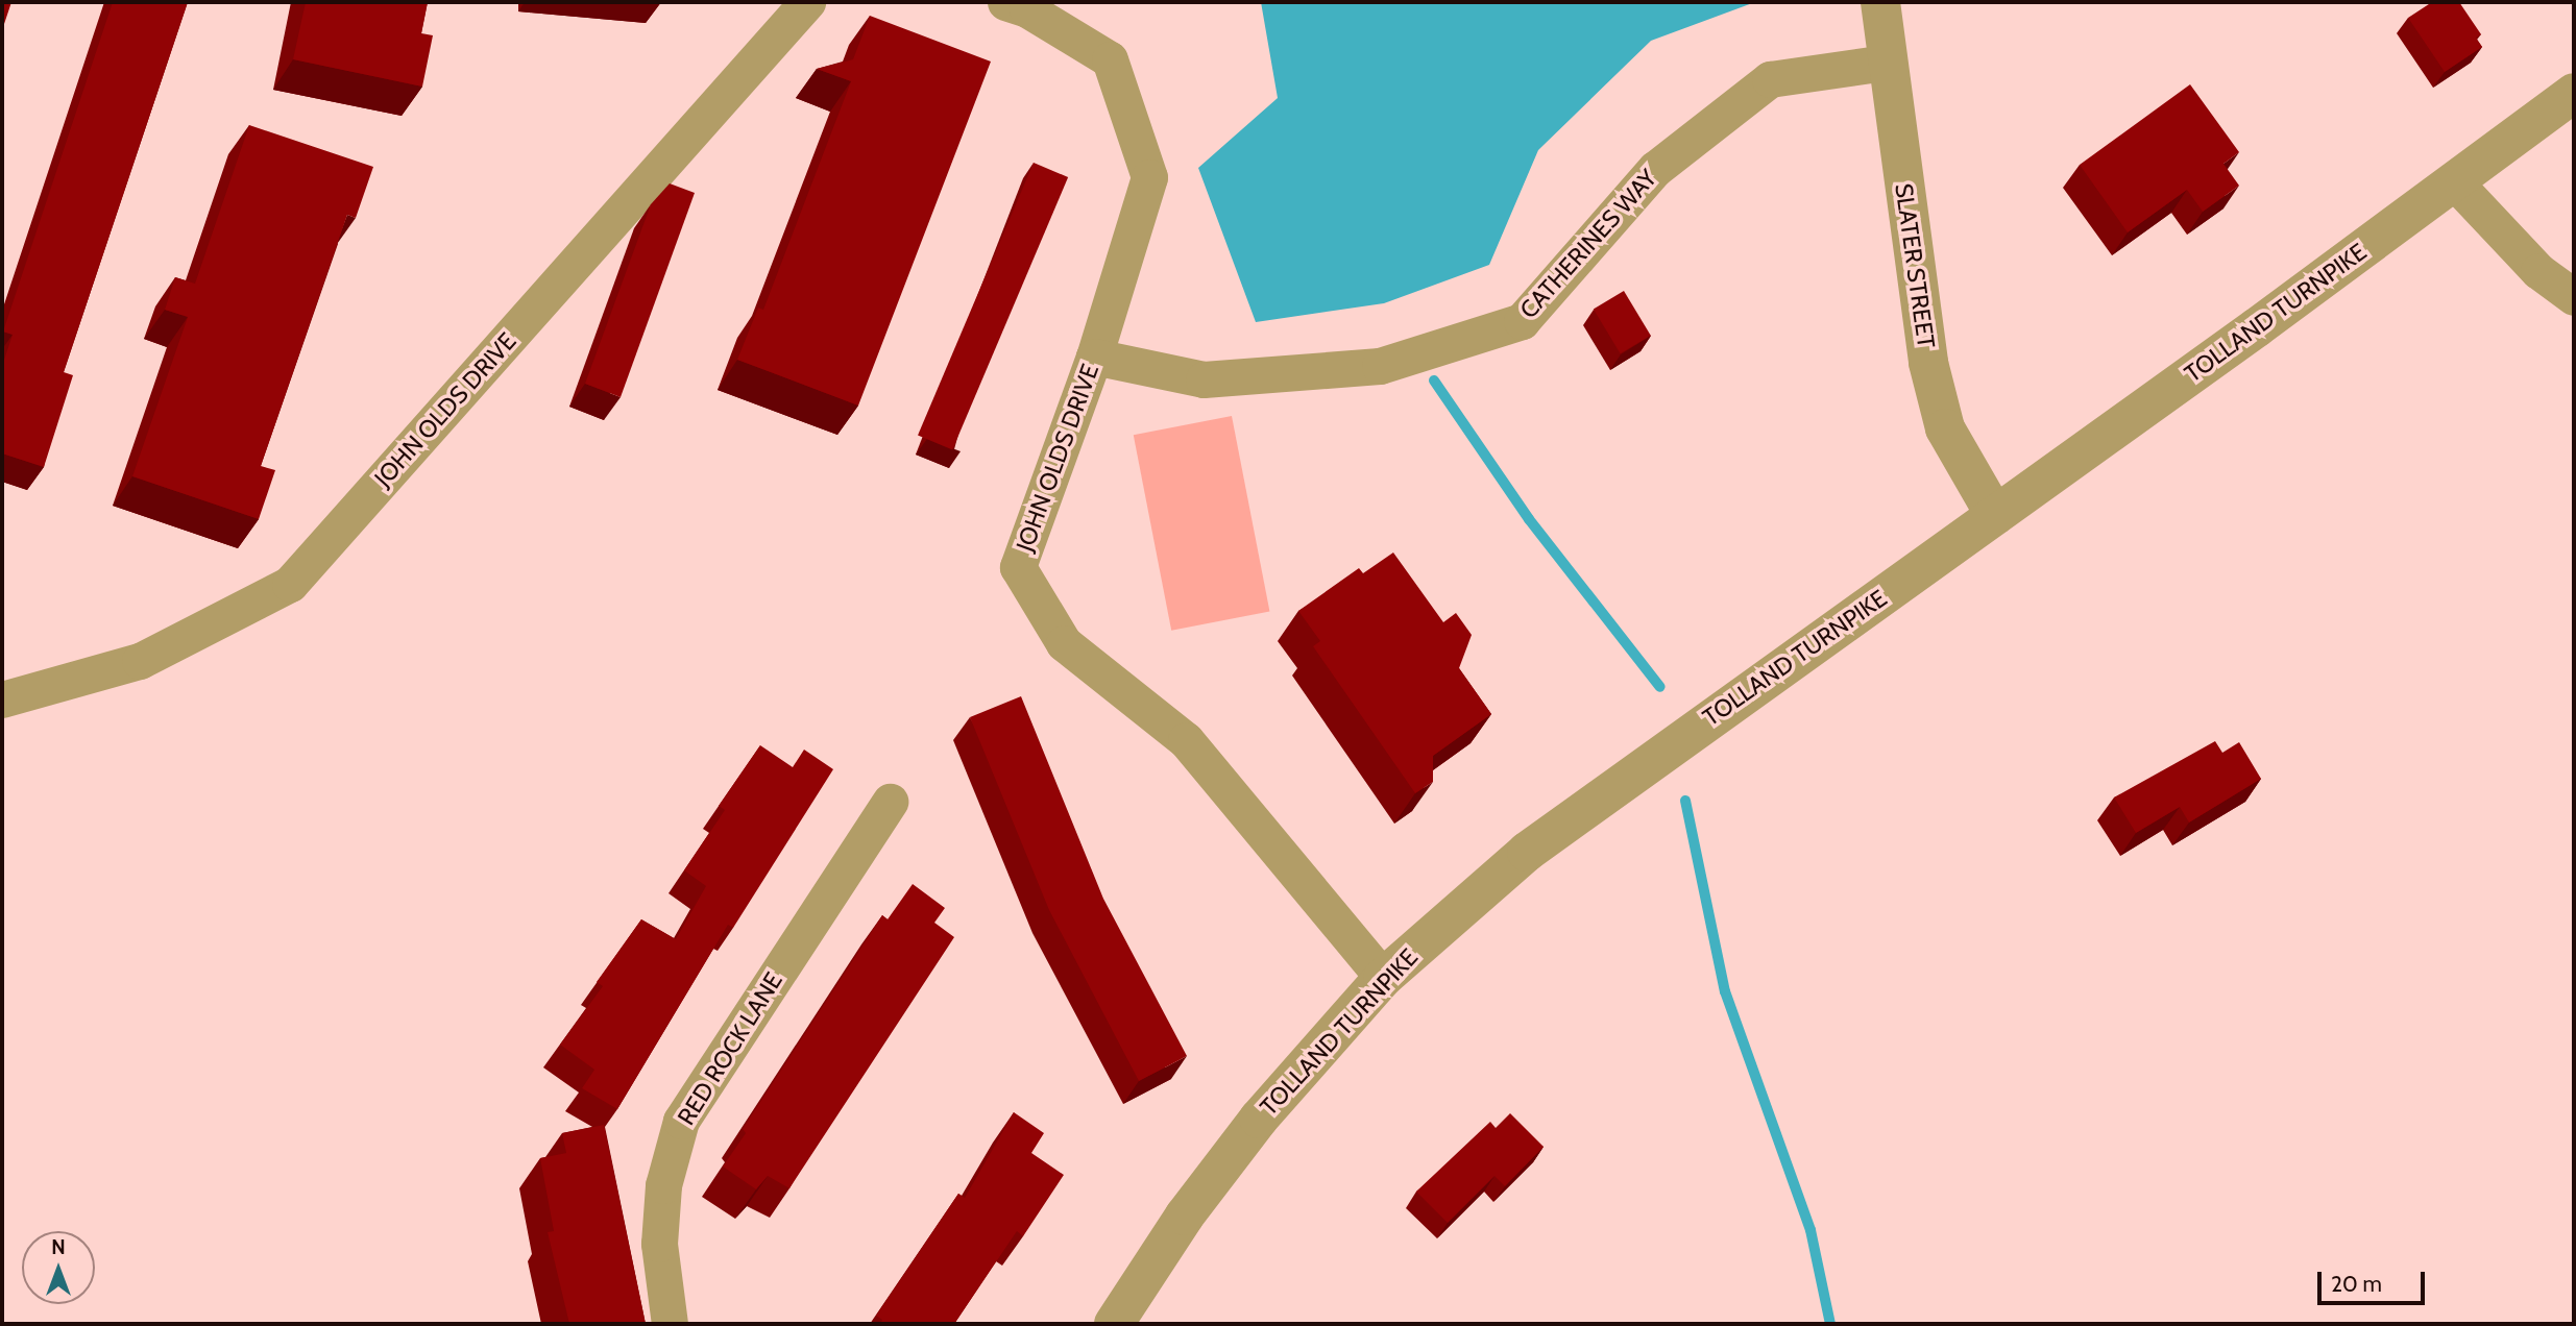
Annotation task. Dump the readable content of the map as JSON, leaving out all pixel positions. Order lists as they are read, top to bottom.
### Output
{
  "streets": {
    "street": [
      "CATHERINES WAY",
      "SLATER STREET",
      "TOLLAND TURNPIKE",
      "JOHN OLDS DRIVE",
      "RED ROCK LANE"
    ]
  },
  "crossings": [
    ["CATHERINES WAY", "SLATER STREET"],
    ["CATHERINES WAY", "JOHN OLDS DRIVE"],
    ["SLATER STREET", "TOLLAND TURNPIKE"],
    ["TOLLAND TURNPIKE", "JOHN OLDS DRIVE"]
  ],
  "scale_bar": "20 m",
  "north": "top"
}
